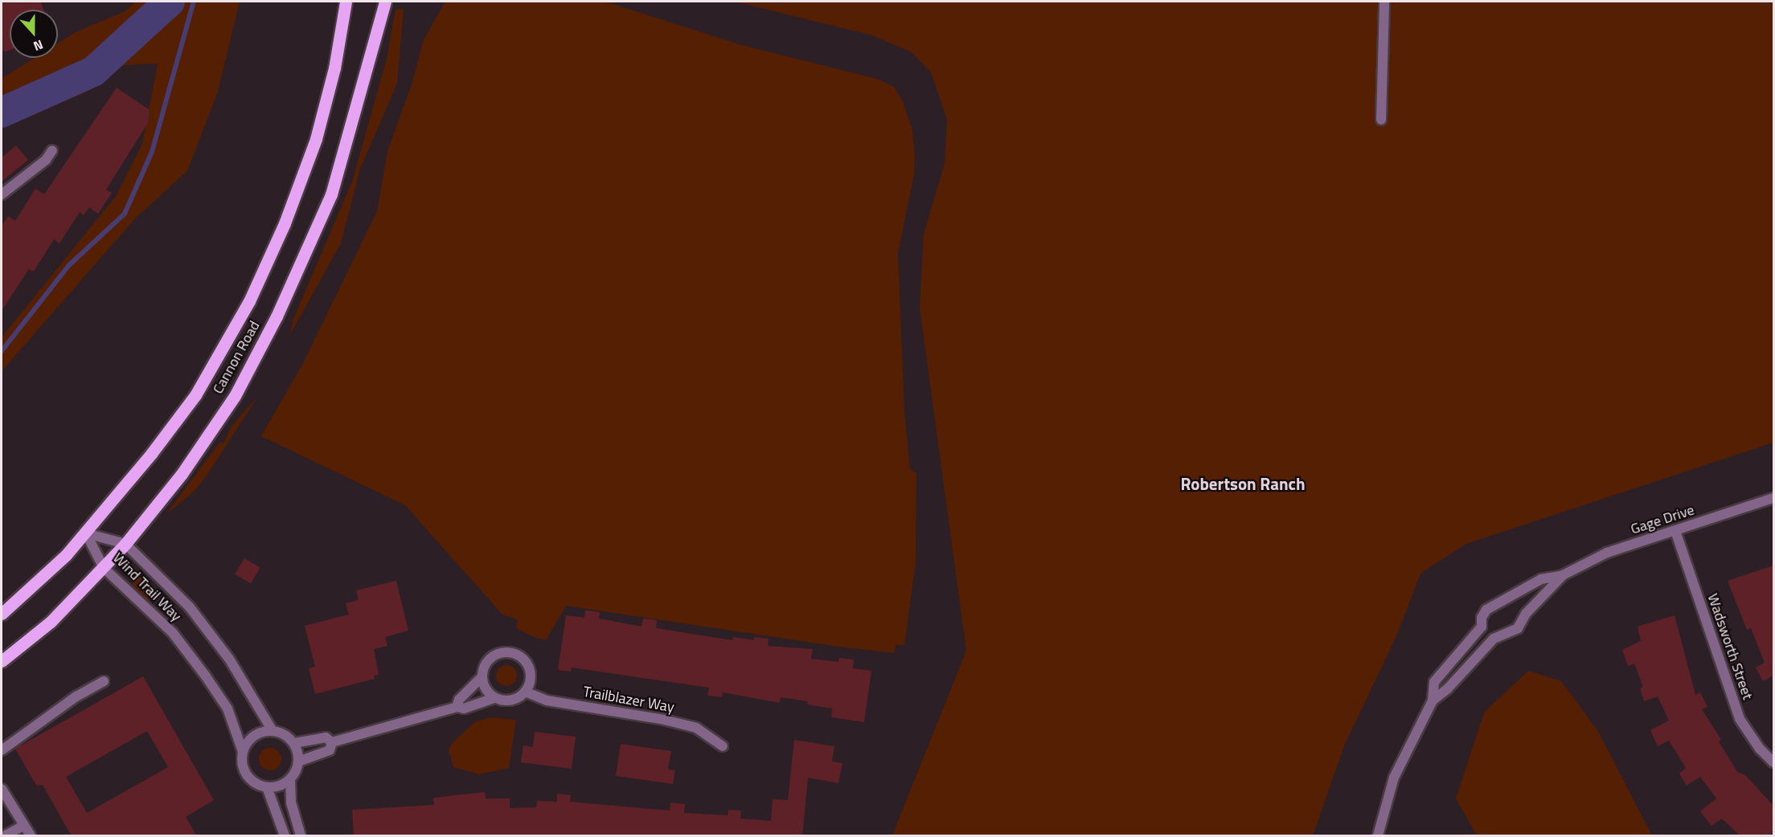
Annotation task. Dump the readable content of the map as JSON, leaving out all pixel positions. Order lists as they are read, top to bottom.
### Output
{
  "streets": {
    "main road": ["Cannon Road"],
    "street": [
      "Gage Drive",
      "Wind Trail Way",
      "Wadsworth Street",
      "Trailblazer Way"
    ]
  },
  "crossings": [
    ["Cannon Road", "Wind Trail Way"],
    ["Gage Drive", "Wadsworth Street"]
  ],
  "districts": ["Robertson Ranch"],
  "north": "bottom"
}
